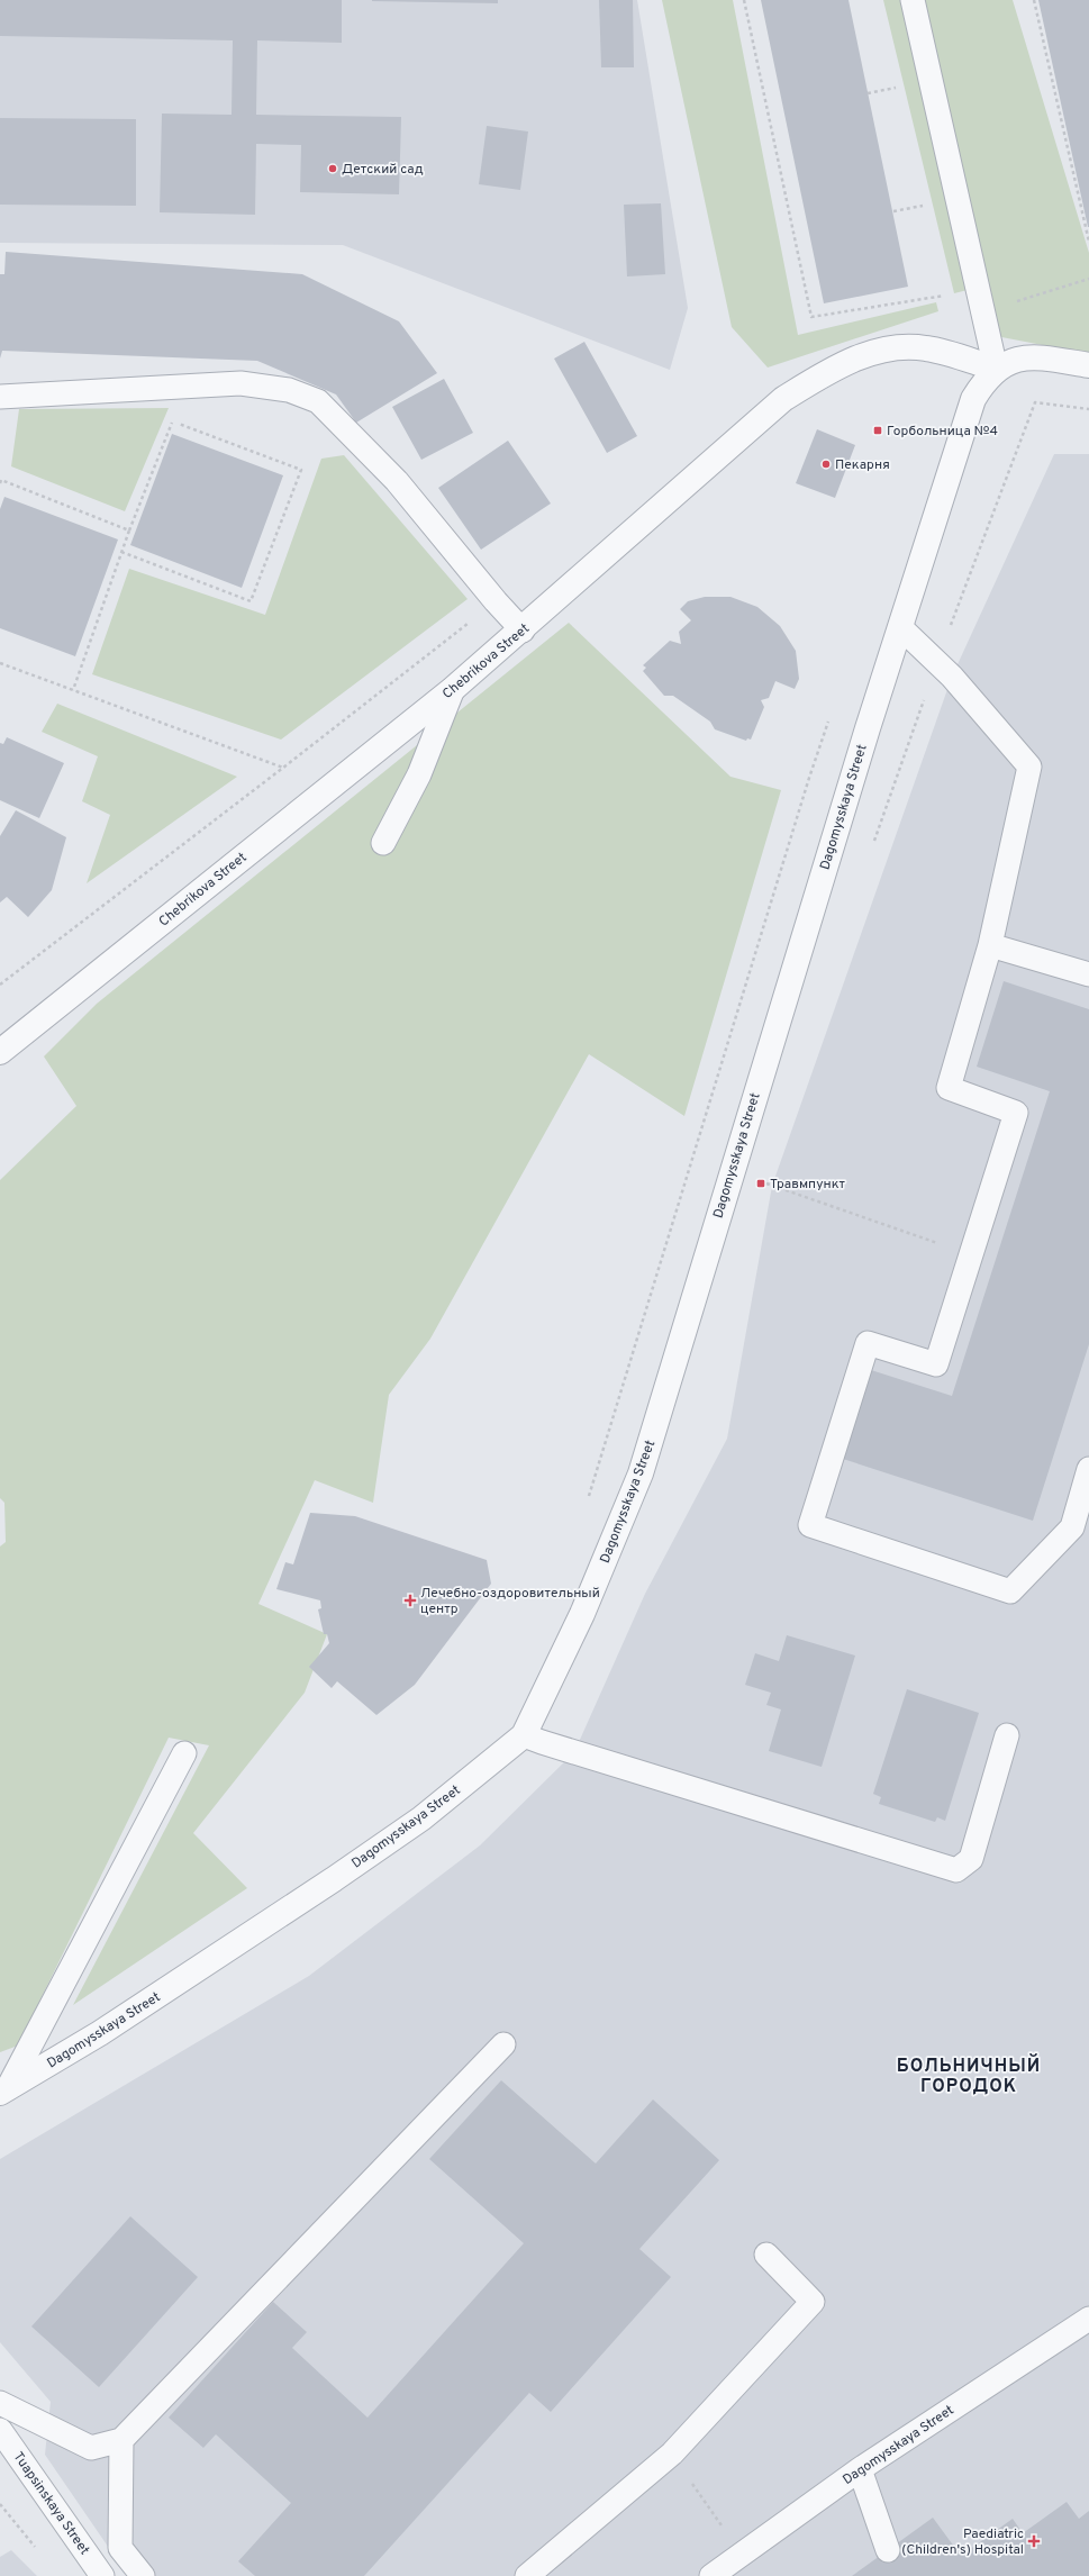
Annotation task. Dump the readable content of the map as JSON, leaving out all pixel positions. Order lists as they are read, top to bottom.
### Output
{
  "streets": {
    "street": ["Chebrikova Street", "Dagomysskaya Street"],
    "lane": ["Tuapsinskaya Street"]
  },
  "crossings": [
    ["Chebrikova Street", "Dagomysskaya Street"]
  ],
  "districts": ["БОЛЬНИЧНЫЙ ГОРОДОК"],
  "places": {
    "other": ["Детский сад", "Пекарня"],
    "transit": ["Горбольница №4", "Травмпункт"],
    "health": ["Лечебно-оздоровительный центр", "Paediatric (Children's) Hospital"]
  }
}
